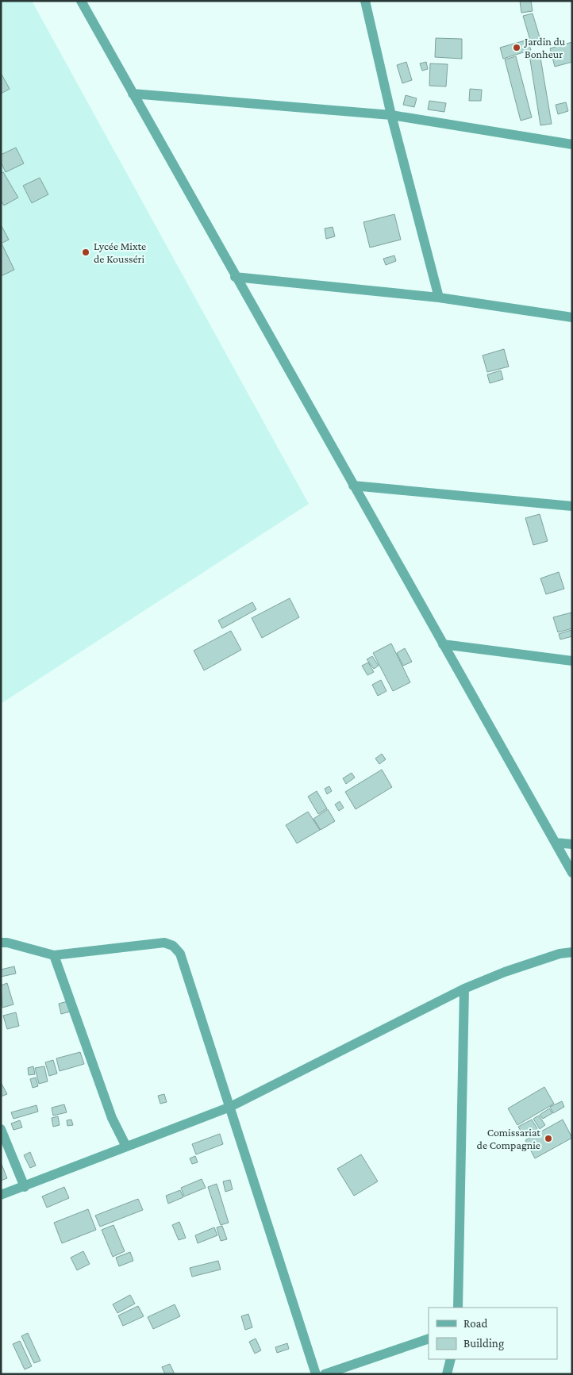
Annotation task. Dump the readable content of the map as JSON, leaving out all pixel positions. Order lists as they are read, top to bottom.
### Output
{
  "places": ["Jardin du Bonheur", "Lycée Mixte de Kousséri", "Comissariat de Compagnie"],
  "legend": ["Road", "Building"]
}
